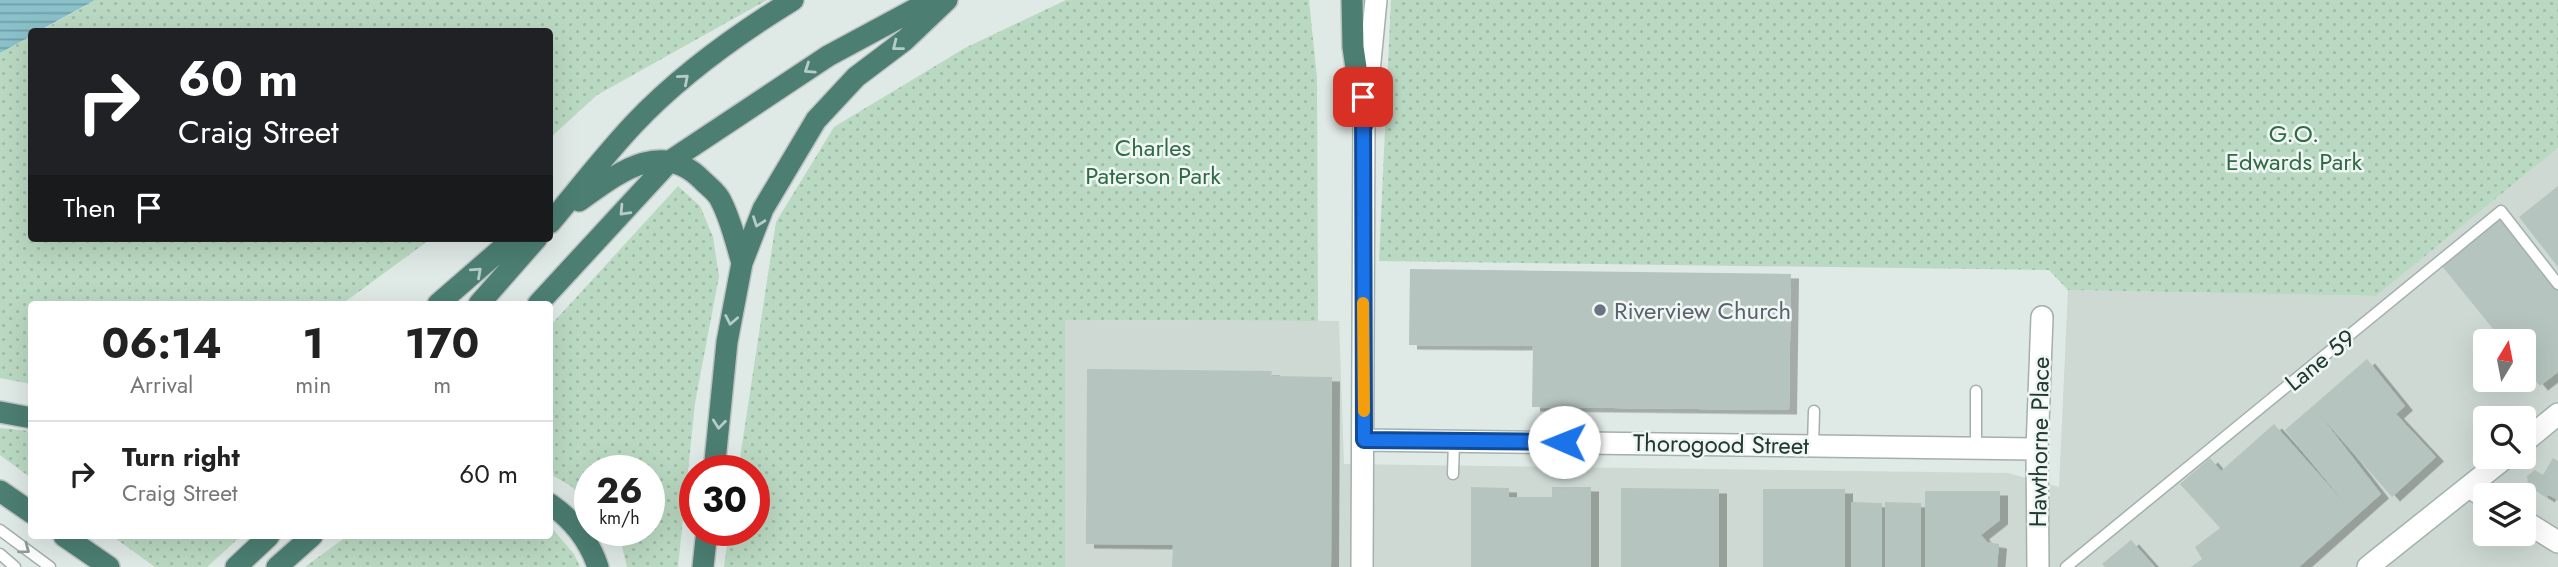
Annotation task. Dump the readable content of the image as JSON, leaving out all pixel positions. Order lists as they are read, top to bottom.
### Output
{
  "streets": {
    "street": ["Hawthorne Place", "Thorogood Street"],
    "lane": ["Lane 59"]
  },
  "crossings": [
    ["Hawthorne Place", "Thorogood Street"]
  ],
  "parks": ["G.O. Edwards Park", "Charles Paterson Park"],
  "places": ["Riverview Church"],
  "north": "top",
  "page": {
    "turn": ["60 m", "Craig Street"],
    "then": "Then",
    "eta": [
      "06:14",
      "Arrival",
      "1",
      "min",
      "170",
      "m"
    ],
    "list": [
      {
        "name": "Turn right",
        "note": "Craig Street",
        "value": "60 m"
      }
    ],
    "speed": "26 km/h",
    "limit": "30"
  }
}
